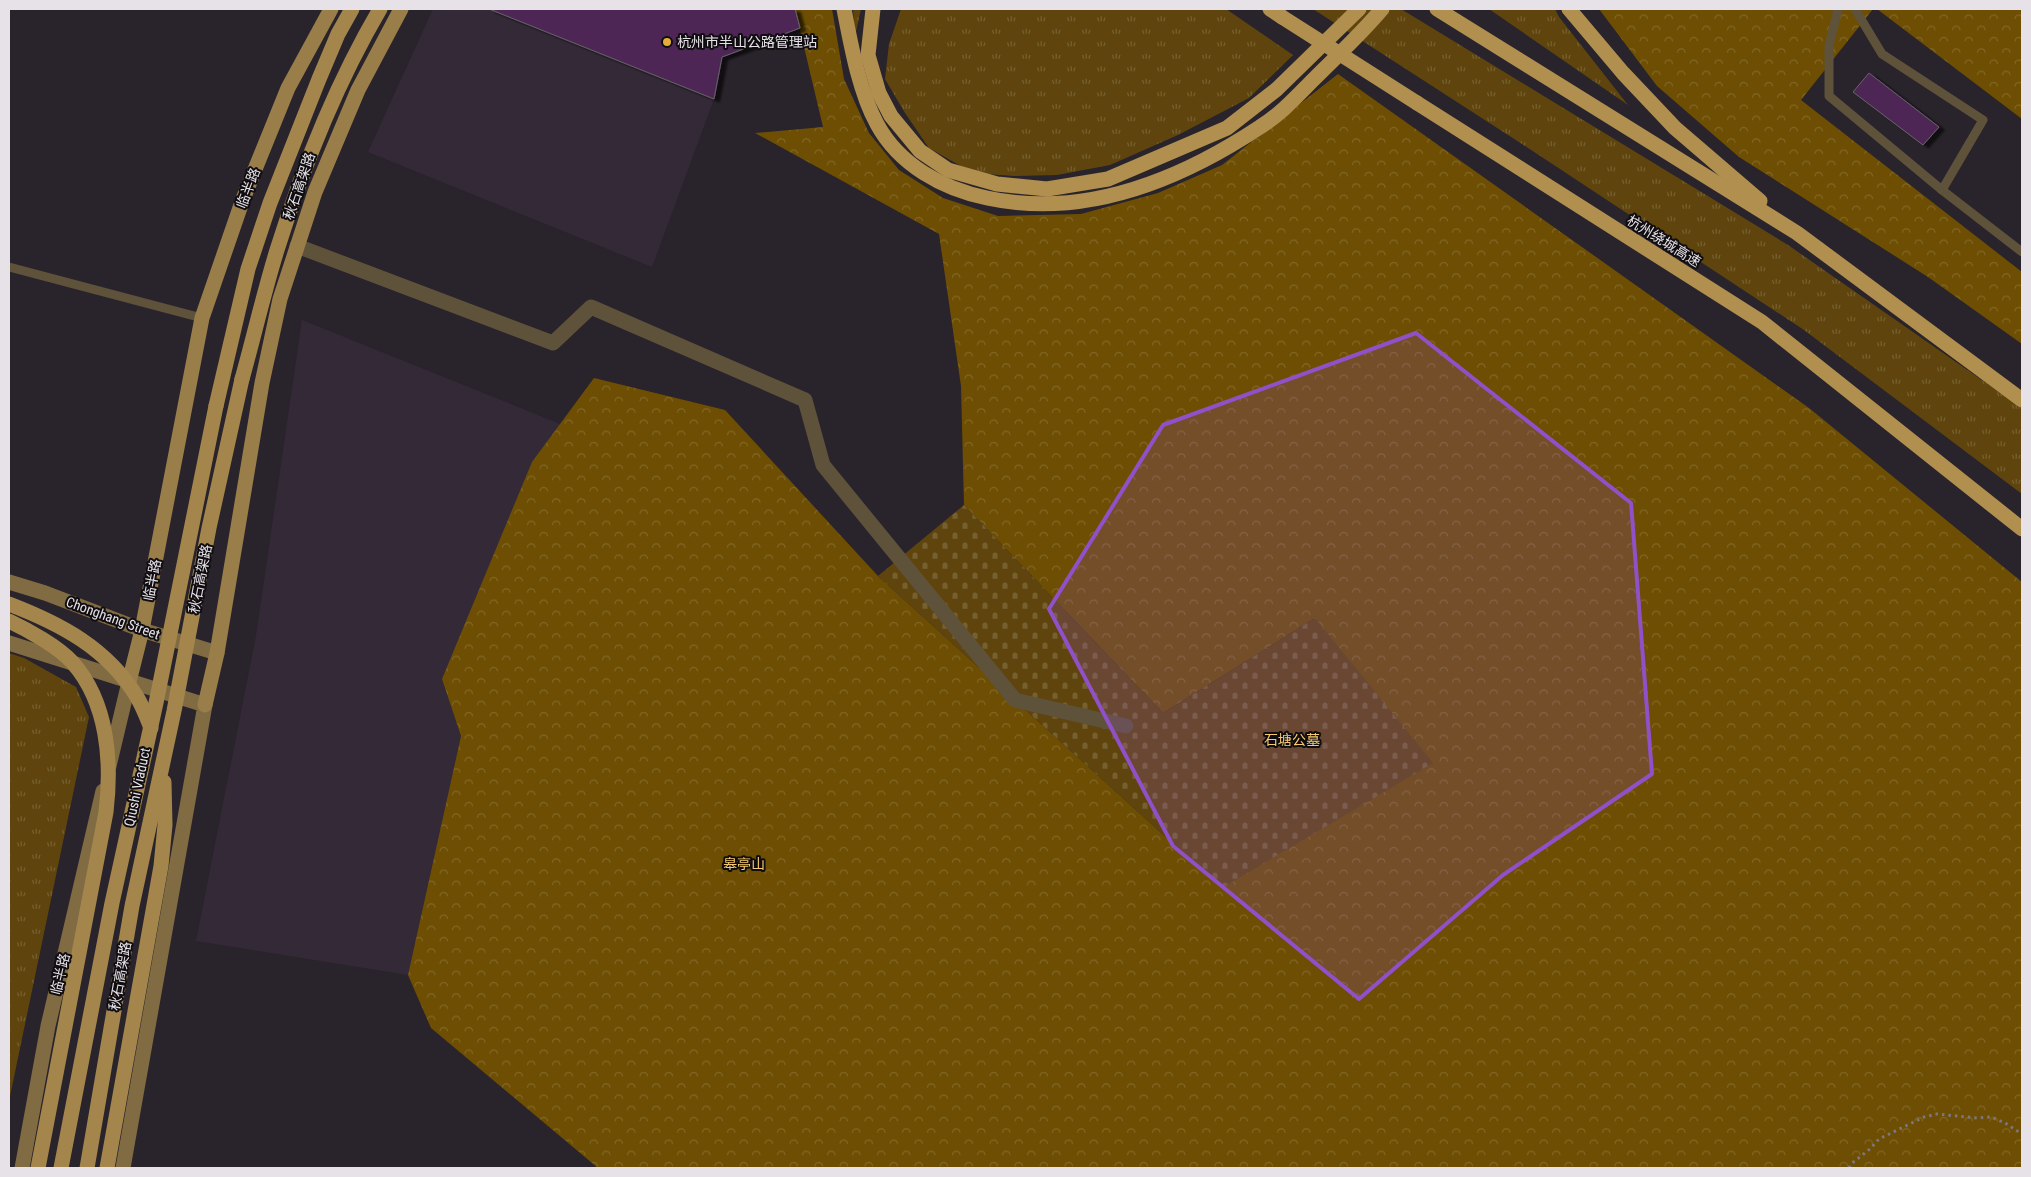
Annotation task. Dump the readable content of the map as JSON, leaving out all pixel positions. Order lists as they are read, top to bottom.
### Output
{
  "streets": {
    "highway": ["秋石高架路", "杭州绕城高速", "Qiushi Viaduct"],
    "main road": ["临半路", "Chonghang Street"]
  },
  "crossings": [
    ["临半路", "Chonghang Street"]
  ],
  "parks": ["石塘公墓", "皋亭山"],
  "places": ["杭州市半山公路管理站"]
}
